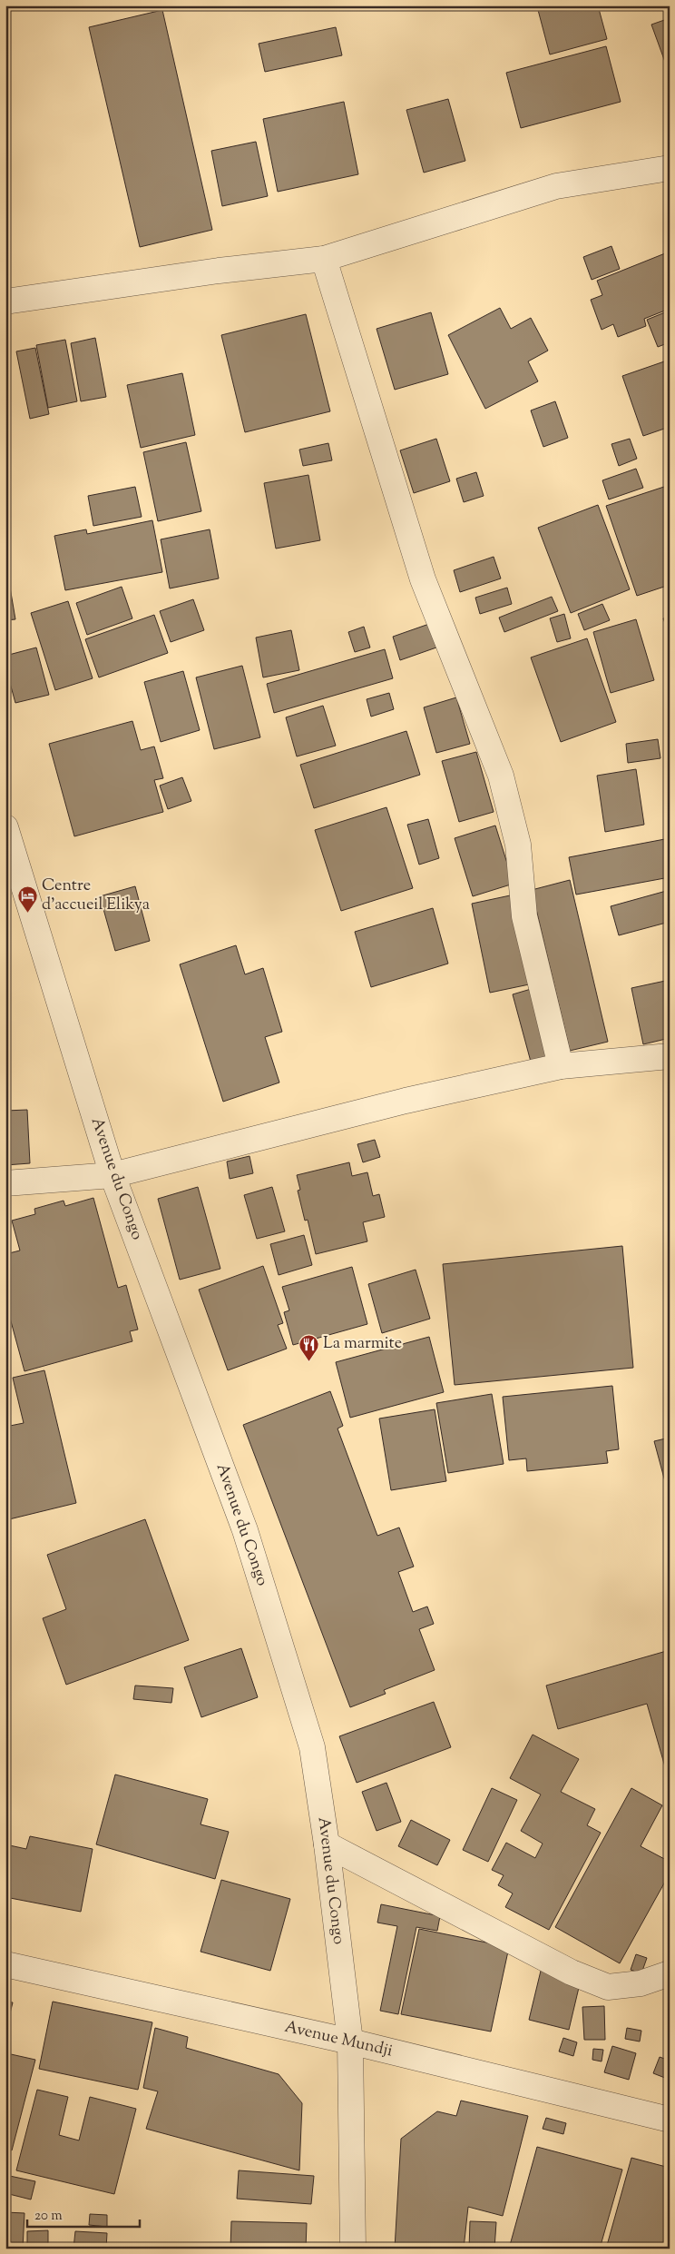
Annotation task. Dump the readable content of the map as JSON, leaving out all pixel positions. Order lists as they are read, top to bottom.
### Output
{
  "streets": {
    "street": ["Avenue du Congo", "Avenue Mundji"]
  },
  "crossings": [
    ["Avenue du Congo", "Avenue Mundji"]
  ],
  "places": {
    "hotel": ["Centre d'accueil Elikya"],
    "restaurant": ["La marmite"]
  },
  "scale_bar": "20 m"
}
